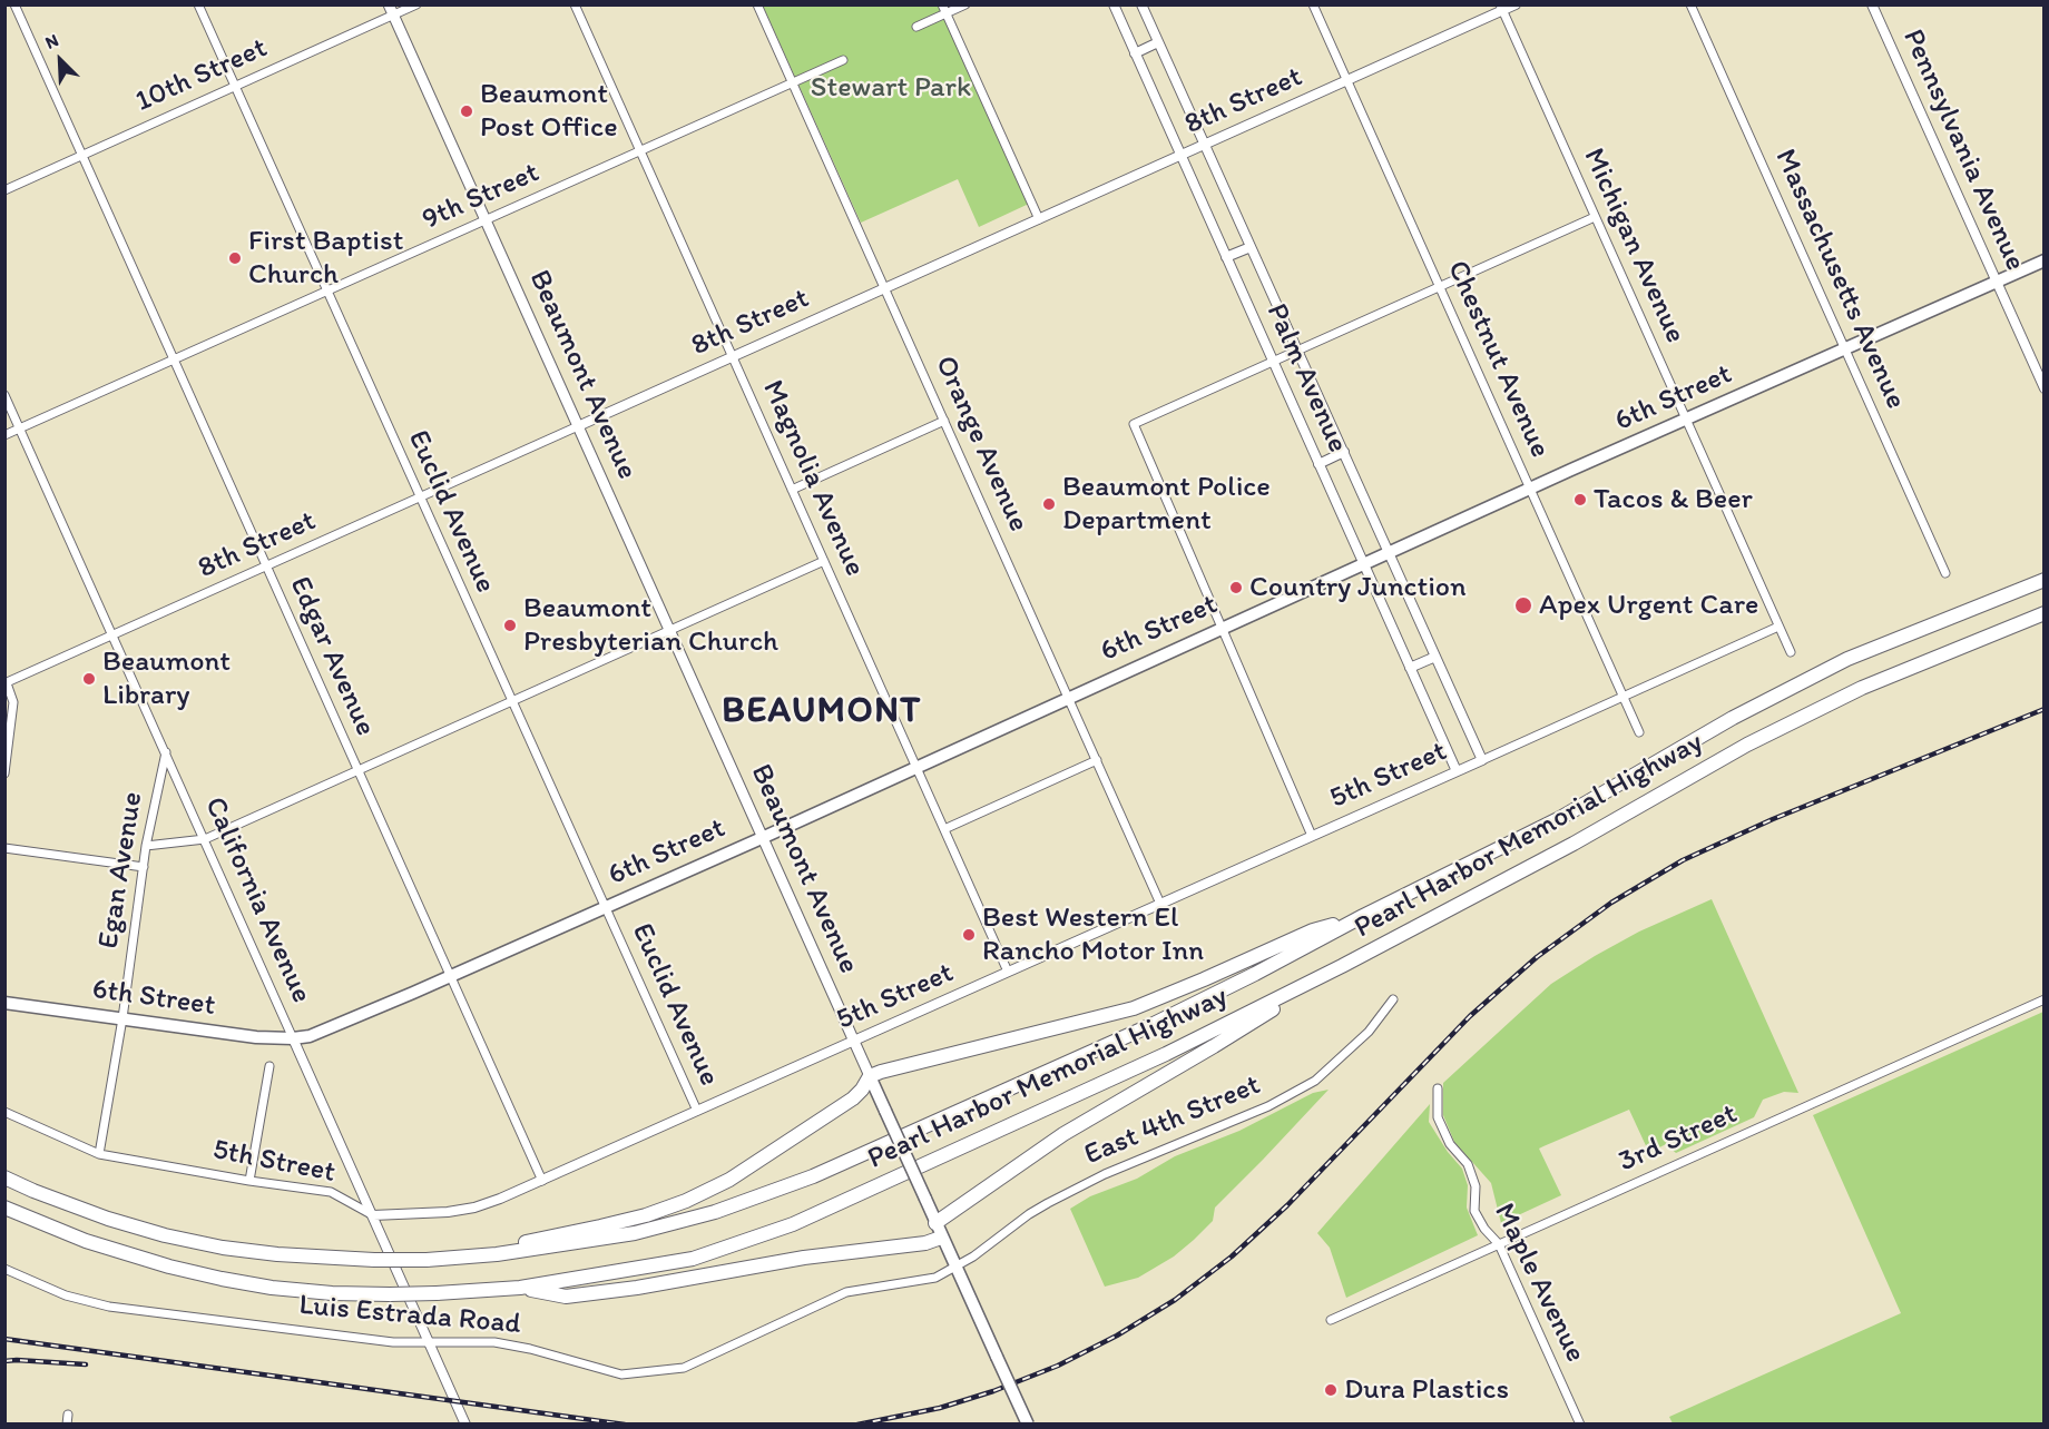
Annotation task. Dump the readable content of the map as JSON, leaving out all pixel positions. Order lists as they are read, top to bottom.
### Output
{
  "streets": {
    "highway": ["Pearl Harbor Memorial Highway"],
    "main road": ["Beaumont Avenue", "6th Street"],
    "street": [
      "10th Street",
      "8th Street",
      "Pennsylvania Avenue",
      "9th Street",
      "Michigan Avenue",
      "Massachusetts Avenue",
      "Chestnut Avenue",
      "Palm Avenue",
      "Orange Avenue",
      "Magnolia Avenue",
      "Euclid Avenue",
      "Edgar Avenue",
      "5th Street",
      "Egan Avenue",
      "California Avenue",
      "East 4th Street",
      "3rd Street",
      "Maple Avenue",
      "Luis Estrada Road"
    ]
  },
  "crossings": [
    ["10th Street", "Beaumont Avenue"],
    ["10th Street", "Euclid Avenue"],
    ["10th Street", "Edgar Avenue"],
    ["8th Street", "Michigan Avenue"],
    ["8th Street", "Chestnut Avenue"],
    ["8th Street", "Beaumont Avenue"],
    ["8th Street", "Palm Avenue"],
    ["8th Street", "Orange Avenue"],
    ["8th Street", "Magnolia Avenue"],
    ["8th Street", "Euclid Avenue"],
    ["8th Street", "Edgar Avenue"],
    ["8th Street", "California Avenue"],
    ["Pennsylvania Avenue", "6th Street"],
    ["9th Street", "Beaumont Avenue"],
    ["9th Street", "Orange Avenue"],
    ["9th Street", "Magnolia Avenue"],
    ["9th Street", "Euclid Avenue"],
    ["9th Street", "Edgar Avenue"],
    ["9th Street", "California Avenue"],
    ["Michigan Avenue", "6th Street"],
    ["Michigan Avenue", "5th Street"],
    ["Massachusetts Avenue", "6th Street"],
    ["Chestnut Avenue", "6th Street"],
    ["Chestnut Avenue", "5th Street"],
    ["Beaumont Avenue", "6th Street"],
    ["Beaumont Avenue", "5th Street"],
    ["Beaumont Avenue", "East 4th Street"],
    ["Beaumont Avenue", "Luis Estrada Road"],
    ["Palm Avenue", "6th Street"],
    ["Palm Avenue", "5th Street"],
    ["6th Street", "Orange Avenue"],
    ["6th Street", "Magnolia Avenue"],
    ["6th Street", "Euclid Avenue"],
    ["6th Street", "Edgar Avenue"],
    ["6th Street", "Egan Avenue"],
    ["6th Street", "California Avenue"],
    ["Orange Avenue", "5th Street"],
    ["Magnolia Avenue", "5th Street"],
    ["Euclid Avenue", "5th Street"],
    ["Edgar Avenue", "5th Street"],
    ["5th Street", "Egan Avenue"],
    ["5th Street", "California Avenue"],
    ["Egan Avenue", "California Avenue"],
    ["California Avenue", "Luis Estrada Road"],
    ["East 4th Street", "Luis Estrada Road"],
    ["3rd Street", "Maple Avenue"]
  ],
  "districts": ["BEAUMONT"],
  "parks": ["Stewart Park"],
  "places": [
    "Beaumont Post Office",
    "First Baptist Church",
    "Tacos & Beer",
    "Beaumont Police Department",
    "Country Junction",
    "Apex Urgent Care",
    "Beaumont Presbyterian Church",
    "Beaumont Library",
    "Best Western El Rancho Motor Inn",
    "Dura Plastics"
  ],
  "north": "top left"
}
